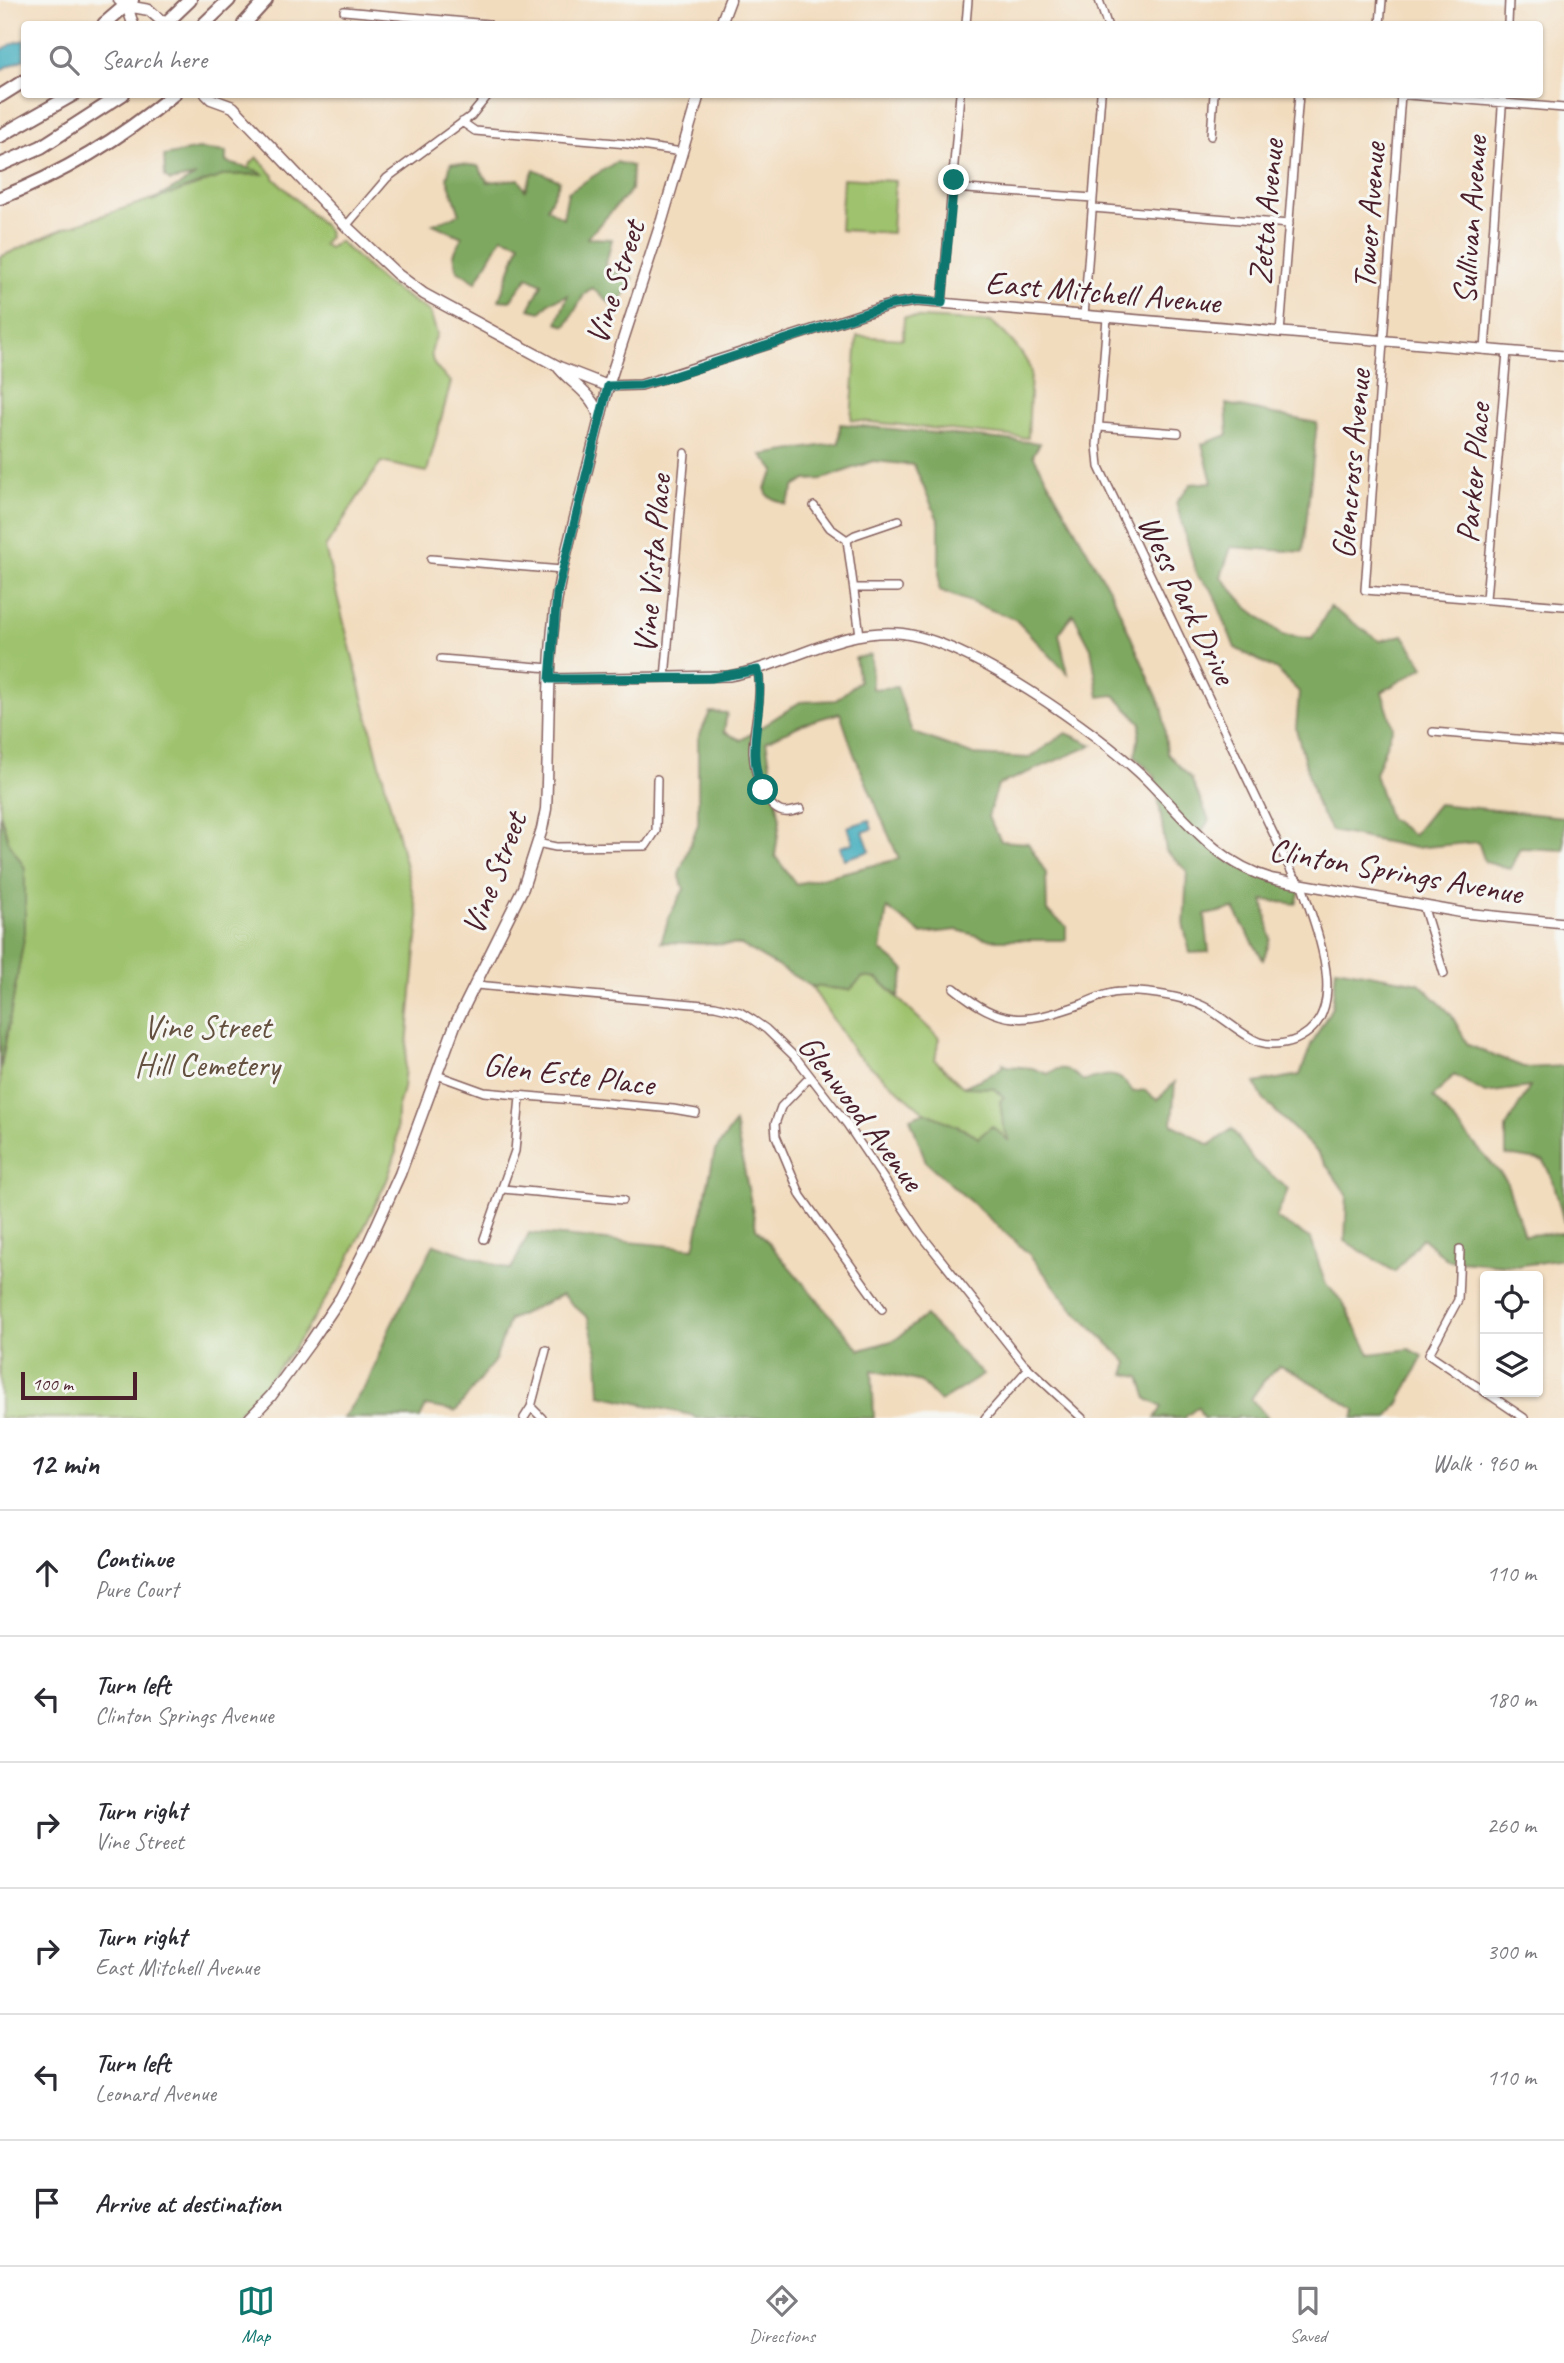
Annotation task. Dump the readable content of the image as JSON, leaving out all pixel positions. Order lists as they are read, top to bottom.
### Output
{
  "streets": {
    "main road": ["Vine Street"],
    "street": [
      "Zetta Avenue",
      "Tower Avenue",
      "Sullivan Avenue",
      "East Mitchell Avenue",
      "Glencross Avenue",
      "Parker Place",
      "Vine Vista Place",
      "Wess Park Drive",
      "Clinton Springs Avenue",
      "Glen Este Place",
      "Glenwood Avenue"
    ]
  },
  "crossings": [
    ["Zetta Avenue", "East Mitchell Avenue"],
    ["Tower Avenue", "East Mitchell Avenue"],
    ["Tower Avenue", "Glencross Avenue"],
    ["Sullivan Avenue", "East Mitchell Avenue"],
    ["Vine Street", "East Mitchell Avenue"],
    ["Vine Street", "Clinton Springs Avenue"],
    ["Vine Street", "Glen Este Place"],
    ["Vine Street", "Glenwood Avenue"],
    ["East Mitchell Avenue", "Glencross Avenue"],
    ["East Mitchell Avenue", "Parker Place"],
    ["East Mitchell Avenue", "Wess Park Drive"],
    ["Glencross Avenue", "Parker Place"],
    ["Vine Vista Place", "Clinton Springs Avenue"],
    ["Wess Park Drive", "Clinton Springs Avenue"]
  ],
  "parks": ["Vine Street Hill Cemetery"],
  "scale_bar": "100 m",
  "page": {
    "search": "Search here",
    "scale": "100 m",
    "heading": ["12 min", "Walk · 960 m"],
    "list": [
      ["Continue", "Pure Court", "110 m"],
      ["Turn left", "Clinton Springs Avenue", "180 m"],
      ["Turn right", "Vine Street", "260 m"],
      ["Turn right", "East Mitchell Avenue", "300 m"],
      ["Turn left", "Leonard Avenue", "110 m"],
      "Arrive at destination"
    ],
    "nav": ["Map", "Directions", "Saved"]
  }
}
